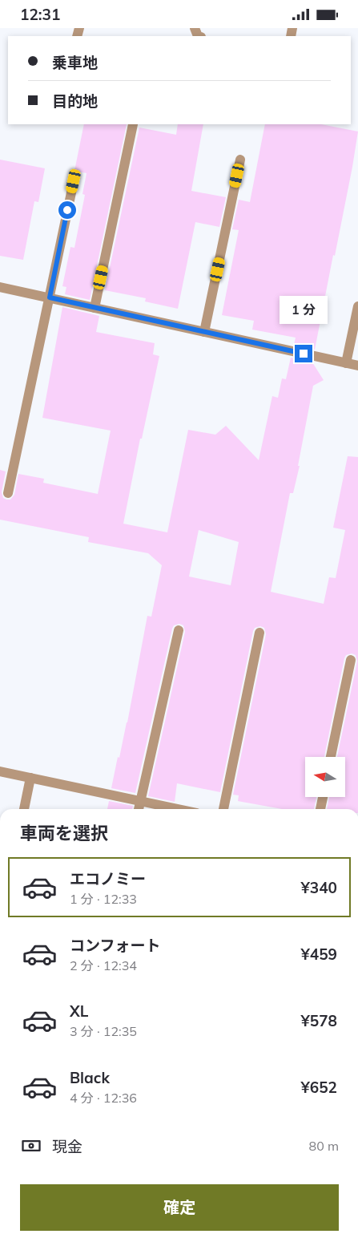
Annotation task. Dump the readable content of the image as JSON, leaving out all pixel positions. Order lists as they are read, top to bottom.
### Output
{
  "north": "left",
  "page": {
    "status": "12:31",
    "banner": ["乗車地", "目的地"],
    "bubble": "1 分",
    "heading": "車両を選択",
    "list": [
      {
        "name": "エコノミー",
        "note": "1 分 · 12:33",
        "value": "¥340"
      },
      {
        "name": "コンフォート",
        "note": "2 分 · 12:34",
        "value": "¥459"
      },
      {
        "name": "XL",
        "note": "3 分 · 12:35",
        "value": "¥578"
      },
      {
        "name": "Black",
        "note": "4 分 · 12:36",
        "value": "¥652"
      }
    ],
    "pay": ["現金", "80 m"],
    "buttons": "確定"
  }
}
